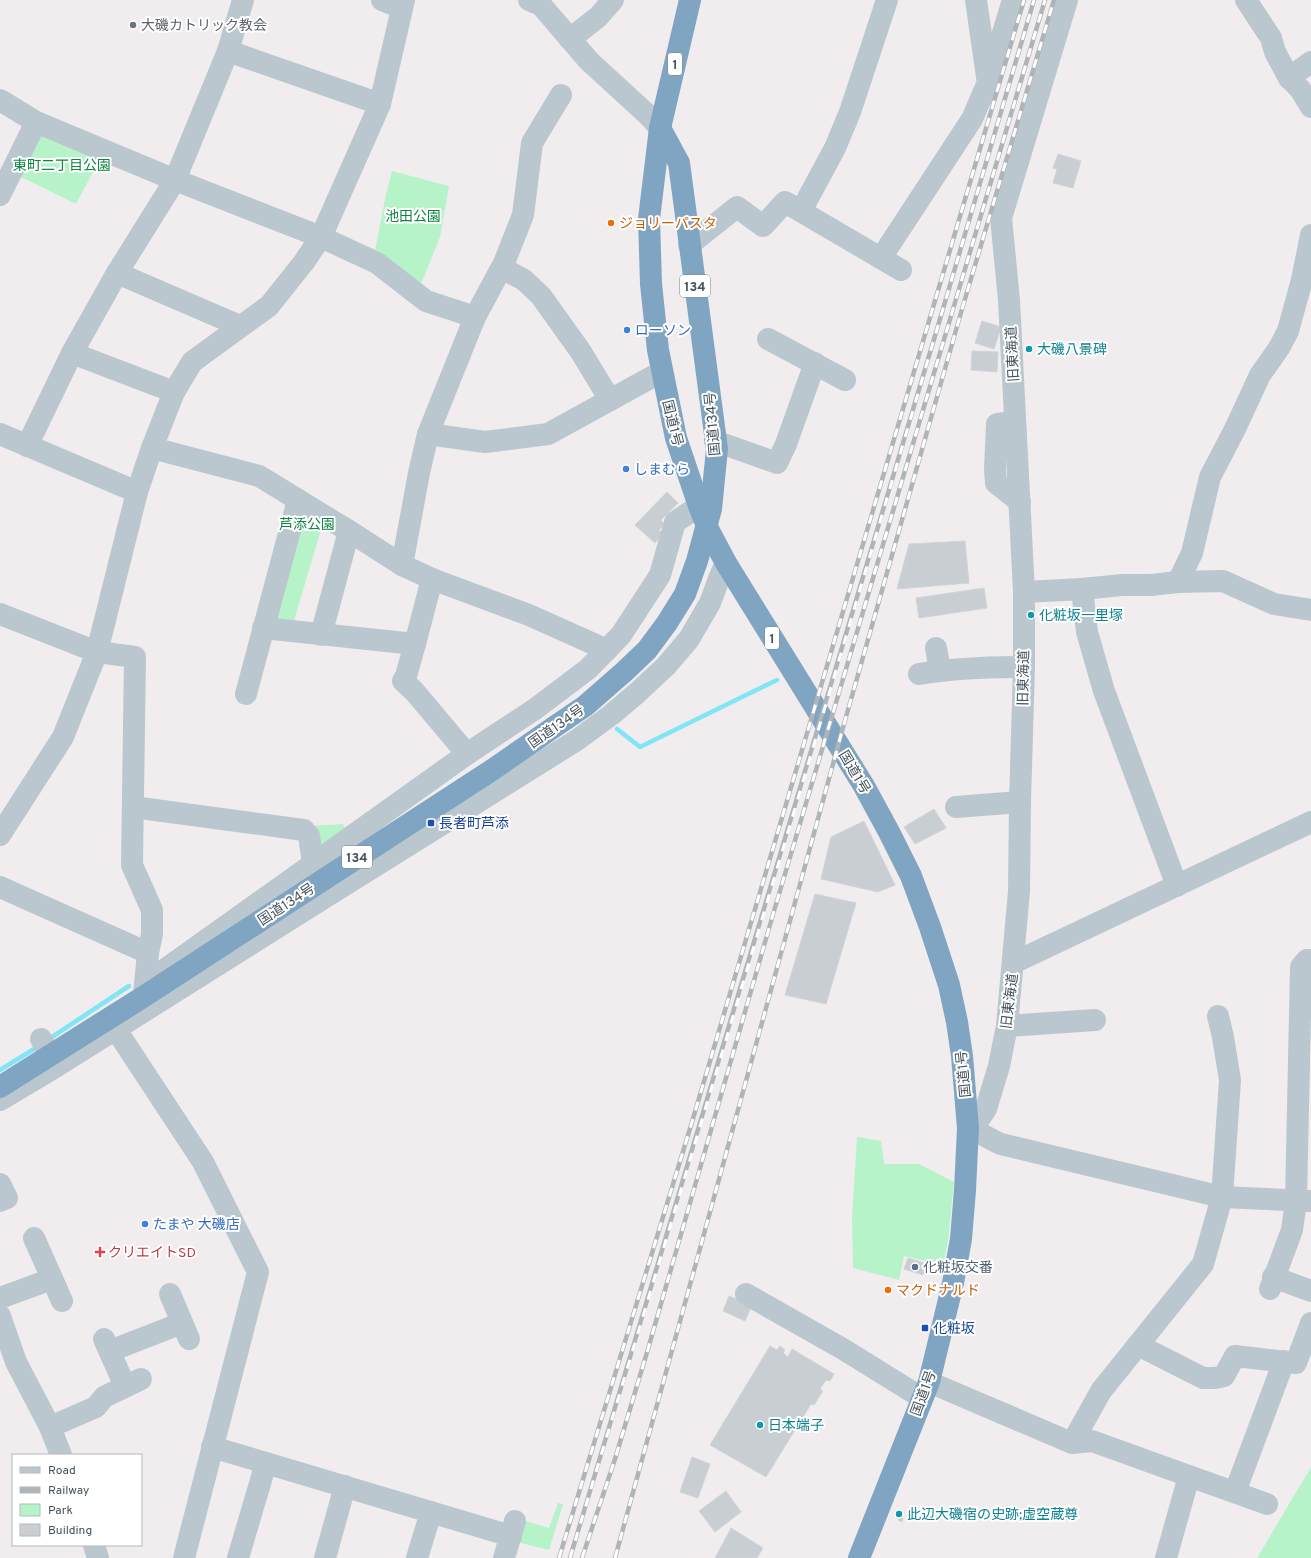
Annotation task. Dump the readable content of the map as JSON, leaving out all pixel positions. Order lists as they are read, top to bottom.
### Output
{
  "streets": {
    "highway": [
      "1",
      "134",
      "国道1号",
      "国道134号"
    ],
    "street": ["旧東海道"]
  },
  "crossings": [
    ["旧東海道", "国道1号"],
    ["国道1号", "国道134号"]
  ],
  "parks": ["東町二丁目公園", "池田公園", "芦添公園"],
  "places": {
    "other": [
      "大磯カトリック教会",
      "ジョリーパスタ",
      "ローソン",
      "大磯八景碑",
      "しまむら",
      "化粧坂一里塚",
      "たまや 大磯店",
      "化粧坂交番",
      "マクドナルド",
      "日本端子",
      "此辺大磯宿の史跡;虚空蔵尊"
    ],
    "transit": ["長者町芦添", "化粧坂"],
    "health": ["クリエイトSD"]
  },
  "legend": [
    "Road",
    "Railway",
    "Park",
    "Building"
  ]
}
